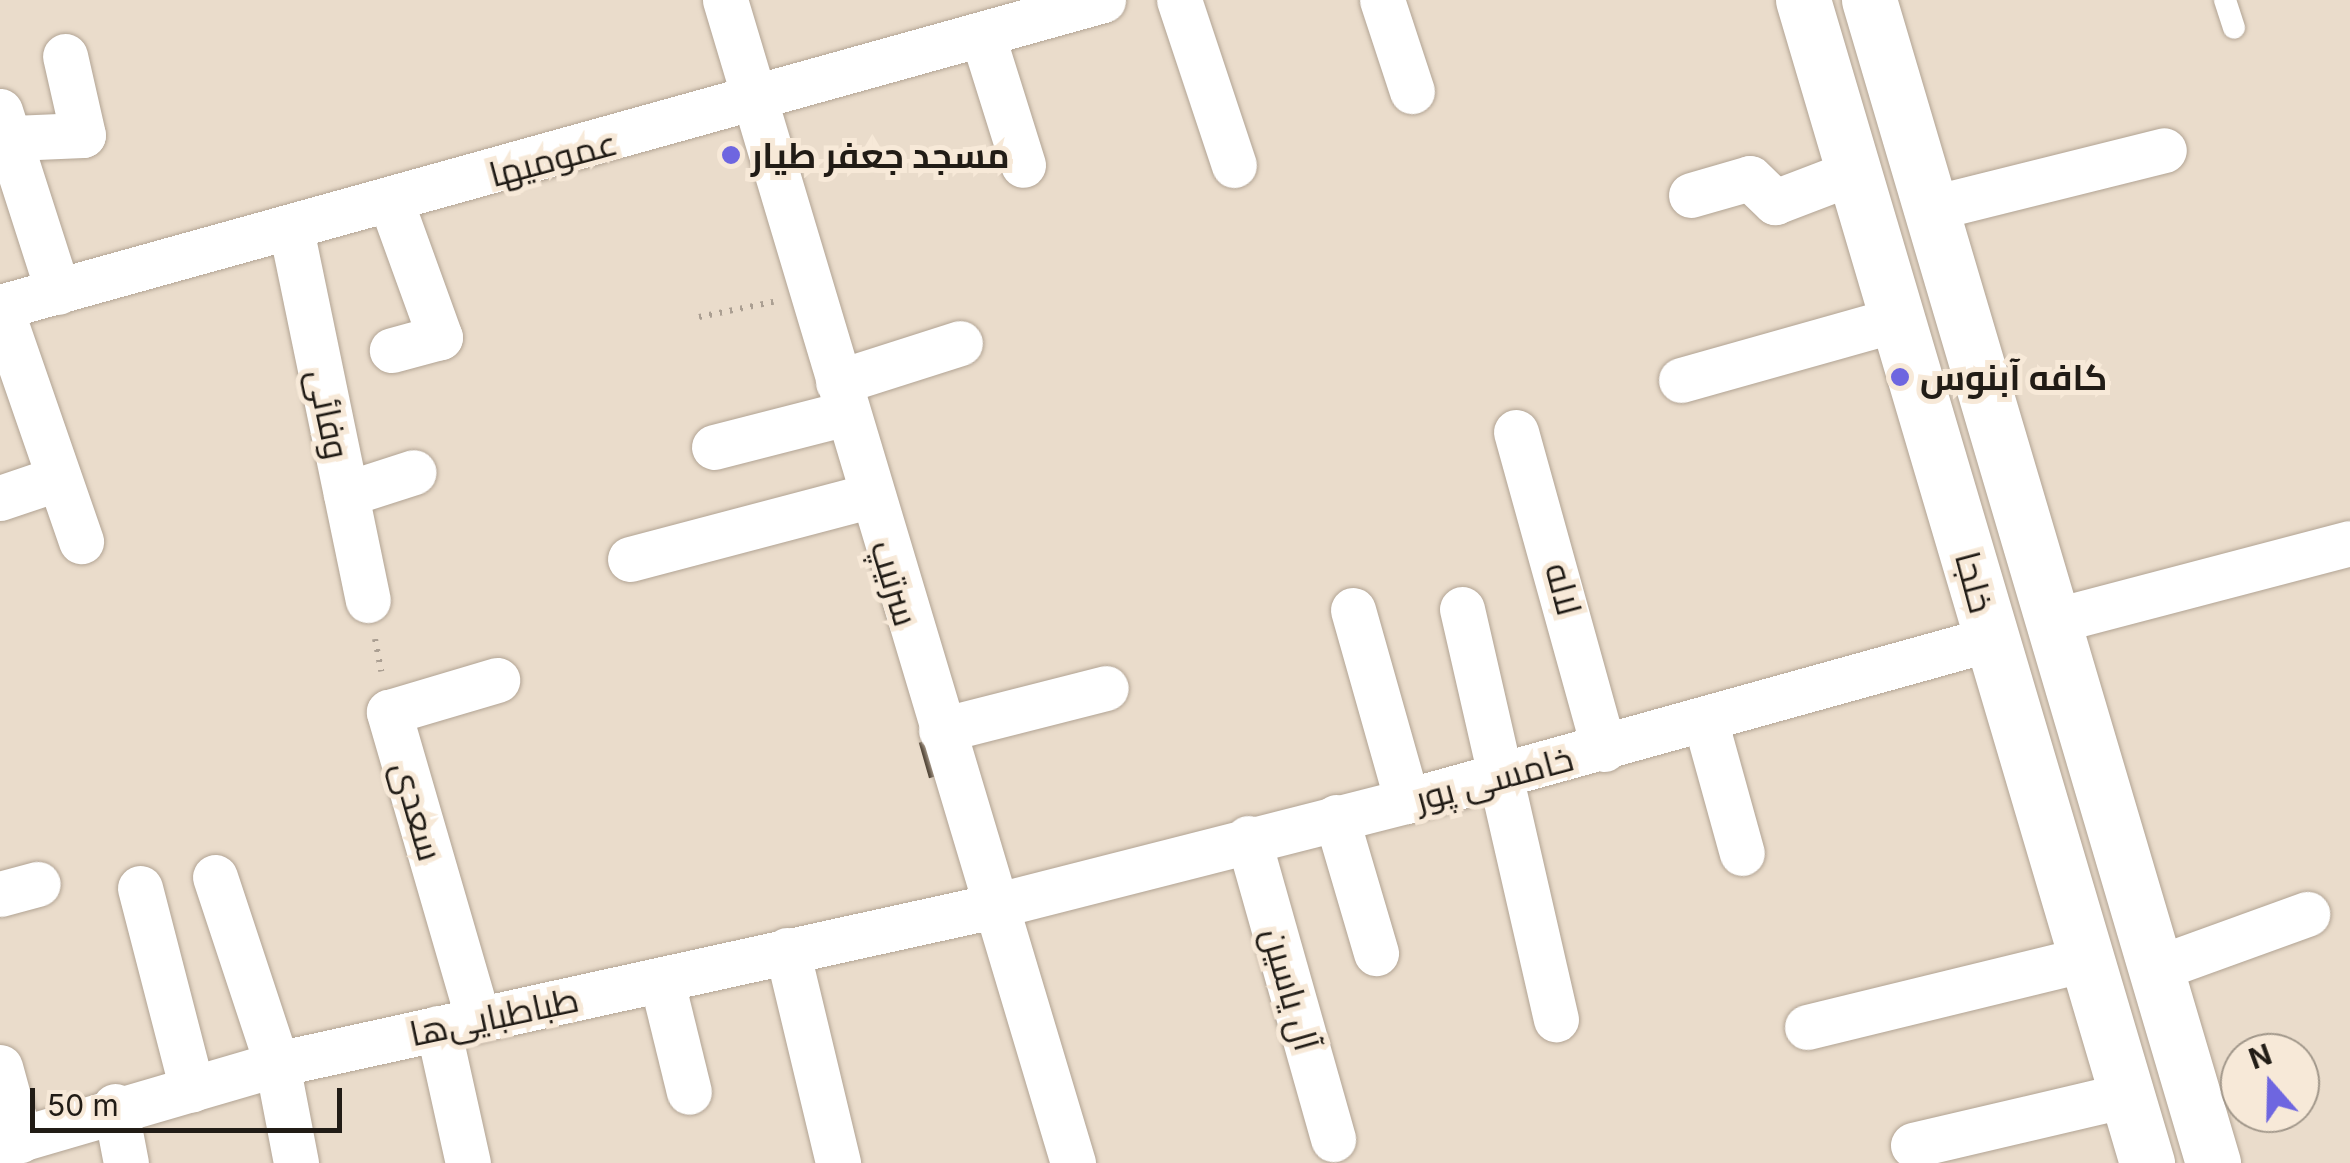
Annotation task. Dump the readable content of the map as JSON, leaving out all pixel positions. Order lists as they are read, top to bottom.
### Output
{
  "streets": {
    "main road": ["خلجا"],
    "street": [
      "عمومیها",
      "وفائی",
      "سرتیپ",
      "لاله",
      "خامسی پور",
      "سعدی",
      "آل یاسین",
      "طباطبایی‌ها"
    ]
  },
  "crossings": [
    ["عمومیها", "وفائی"],
    ["عمومیها", "سرتیپ"],
    ["خلجا", "خامسی پور"],
    ["سرتیپ", "خامسی پور"],
    ["سرتیپ", "طباطبایی‌ها"],
    ["لاله", "خامسی پور"],
    ["خامسی پور", "آل یاسین"],
    ["خامسی پور", "طباطبایی‌ها"],
    ["سعدی", "طباطبایی‌ها"]
  ],
  "places": ["مسجد جعفر طیار", "کافه آبنوس"],
  "scale_bar": "50 m",
  "north": "top"
}
